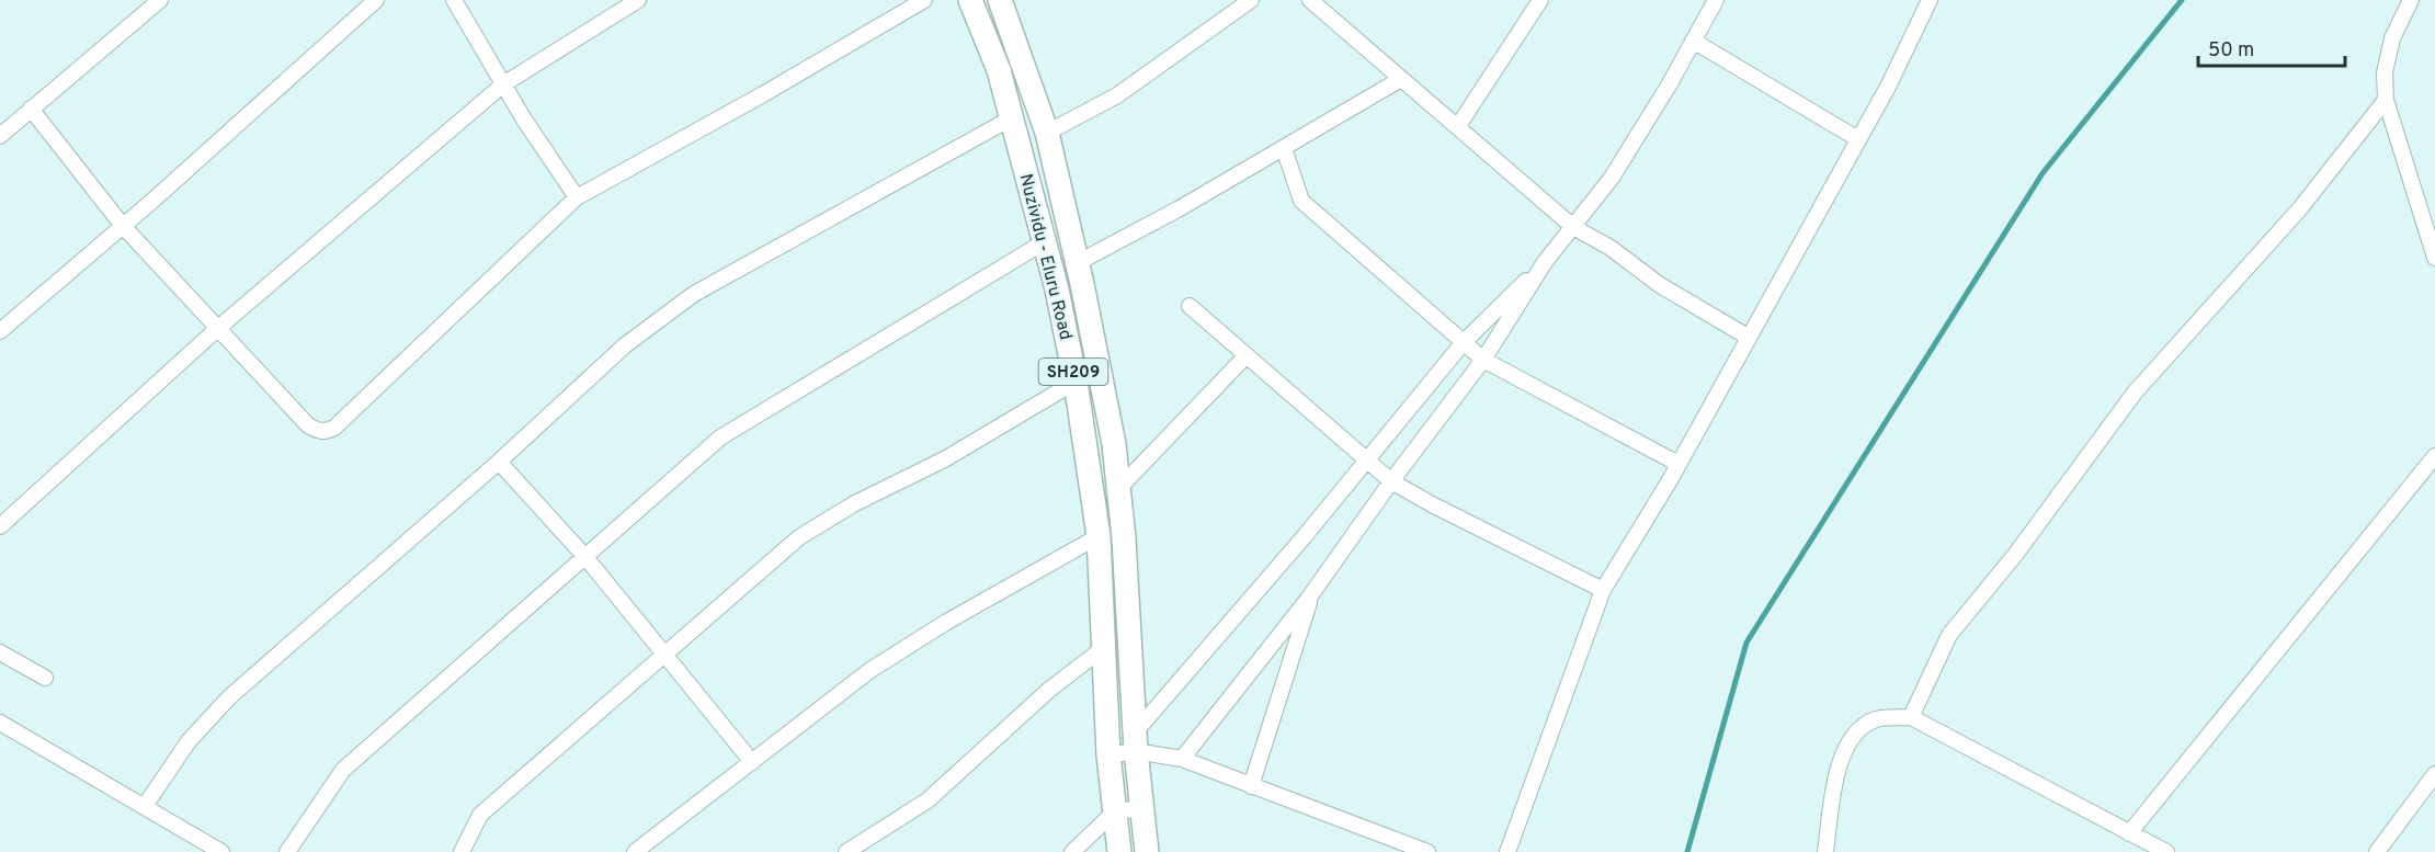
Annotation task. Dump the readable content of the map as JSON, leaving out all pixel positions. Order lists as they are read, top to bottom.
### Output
{
  "streets": {
    "main road": ["Nuzividu - Eluru Road", "SH209"]
  },
  "scale_bar": "50 m"
}
